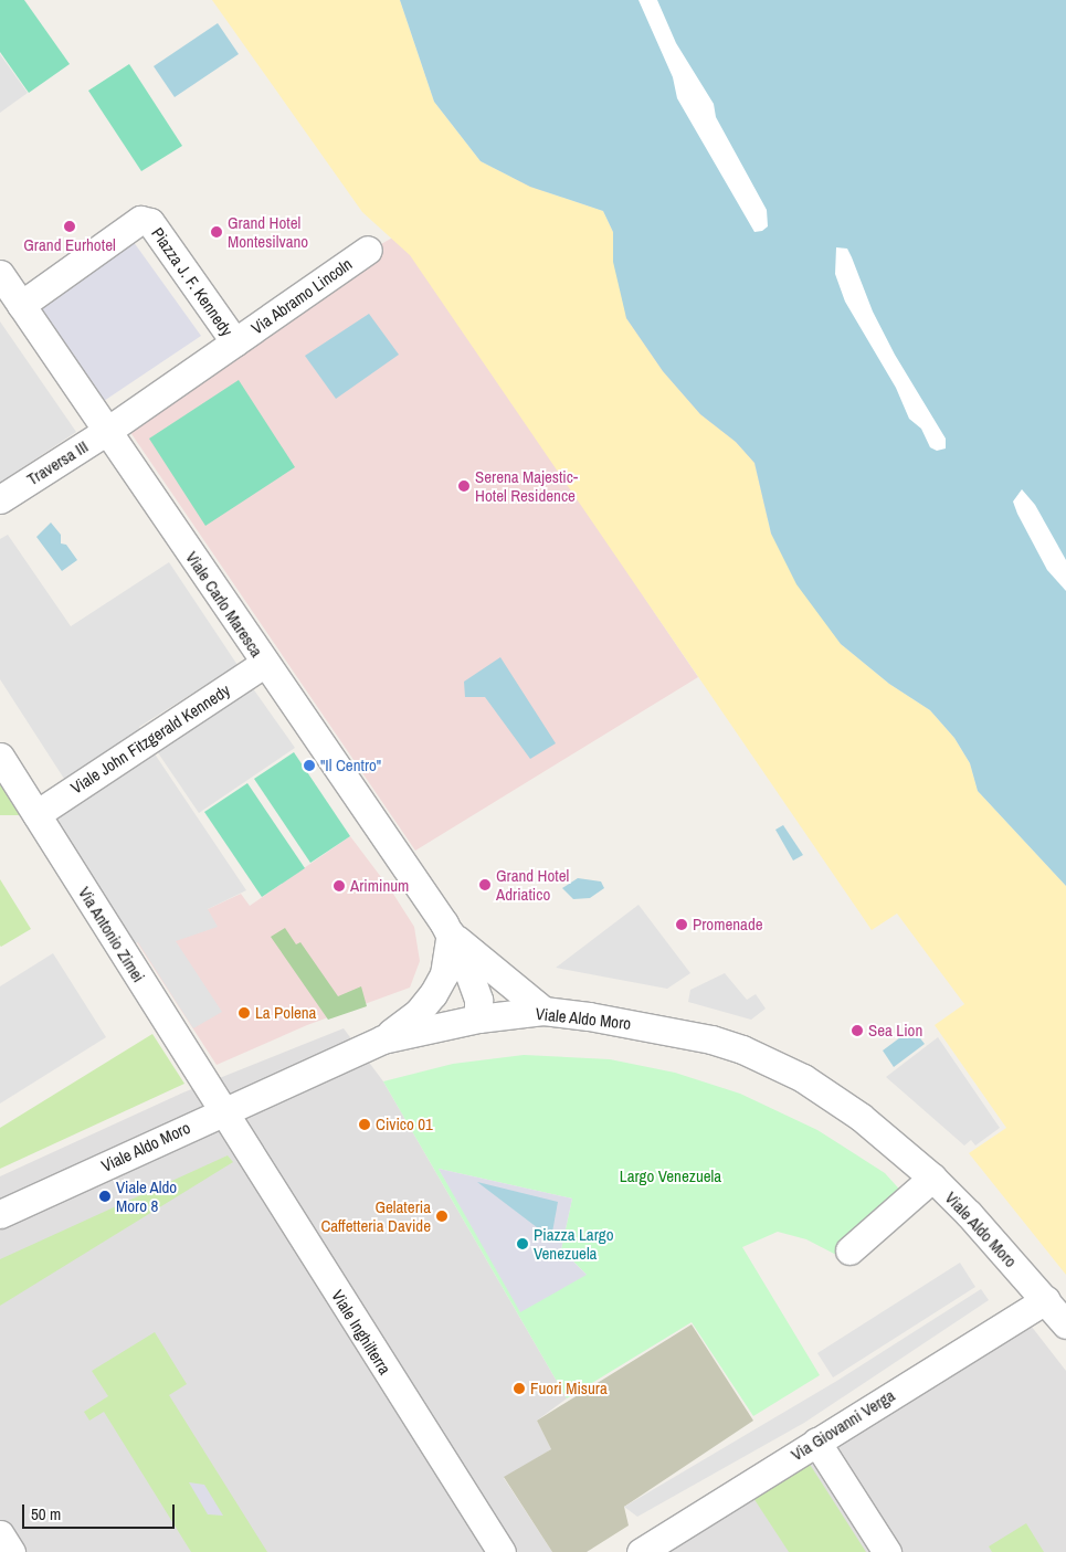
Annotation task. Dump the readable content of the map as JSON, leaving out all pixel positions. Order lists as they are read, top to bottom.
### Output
{
  "streets": {
    "street": [
      "Piazza J. F. Kennedy",
      "Via Abramo Lincoln",
      "Traversa III",
      "Viale Carlo Maresca",
      "Viale John Fitzgerald Kennedy",
      "Via Antonio Zimei",
      "Viale Aldo Moro",
      "Viale Inghilterra",
      "Via Giovanni Verga"
    ]
  },
  "crossings": [
    ["Piazza J. F. Kennedy", "Via Abramo Lincoln"],
    ["Piazza J. F. Kennedy", "Traversa III"],
    ["Piazza J. F. Kennedy", "Viale Carlo Maresca"],
    ["Traversa III", "Viale Carlo Maresca"],
    ["Viale Carlo Maresca", "Viale John Fitzgerald Kennedy"],
    ["Viale Carlo Maresca", "Viale Aldo Moro"],
    ["Viale John Fitzgerald Kennedy", "Via Antonio Zimei"],
    ["Via Antonio Zimei", "Viale Aldo Moro"],
    ["Via Antonio Zimei", "Viale Inghilterra"],
    ["Viale Aldo Moro", "Viale Inghilterra"],
    ["Viale Aldo Moro", "Via Giovanni Verga"]
  ],
  "parks": ["Largo Venezuela"],
  "places": [
    "Grand Eurhotel",
    "Grand Hotel Montesilvano",
    "Serena Majestic- Hotel Residence",
    "\"Il Centro\"",
    "Grand Hotel Adriatico",
    "Ariminum",
    "Promenade",
    "La Polena",
    "Sea Lion",
    "Civico 01",
    "Viale Aldo Moro 8",
    "Gelateria Caffetteria Davide",
    "Piazza Largo Venezuela",
    "Fuori Misura"
  ],
  "scale_bar": "50 m"
}
